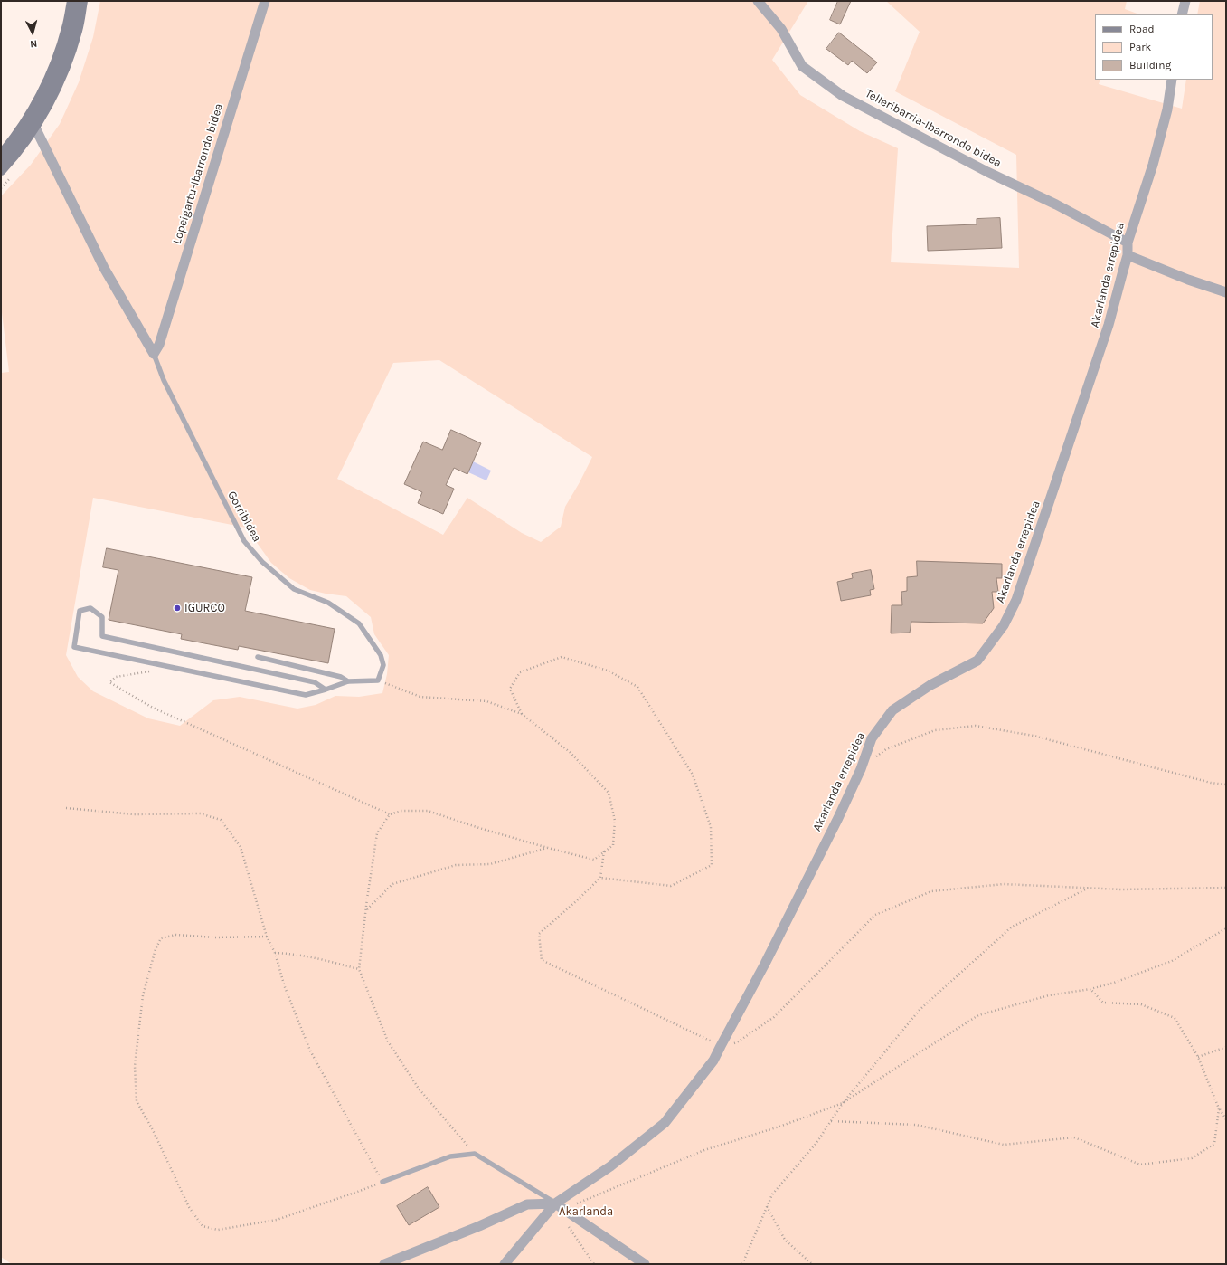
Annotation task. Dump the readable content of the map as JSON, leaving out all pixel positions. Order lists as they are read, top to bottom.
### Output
{
  "streets": {
    "street": ["Telleribarria-Ibarrondo bidea", "Lopeigartu-Ibarrondo bidea", "Akarlanda errepidea"],
    "lane": ["Gorribidea"]
  },
  "crossings": [
    ["Telleribarria-Ibarrondo bidea", "Akarlanda errepidea"],
    ["Lopeigartu-Ibarrondo bidea", "Gorribidea"]
  ],
  "parks": ["Akarlanda"],
  "places": ["IGURCO"],
  "legend": ["Road", "Park", "Building"],
  "north": "bottom"
}
